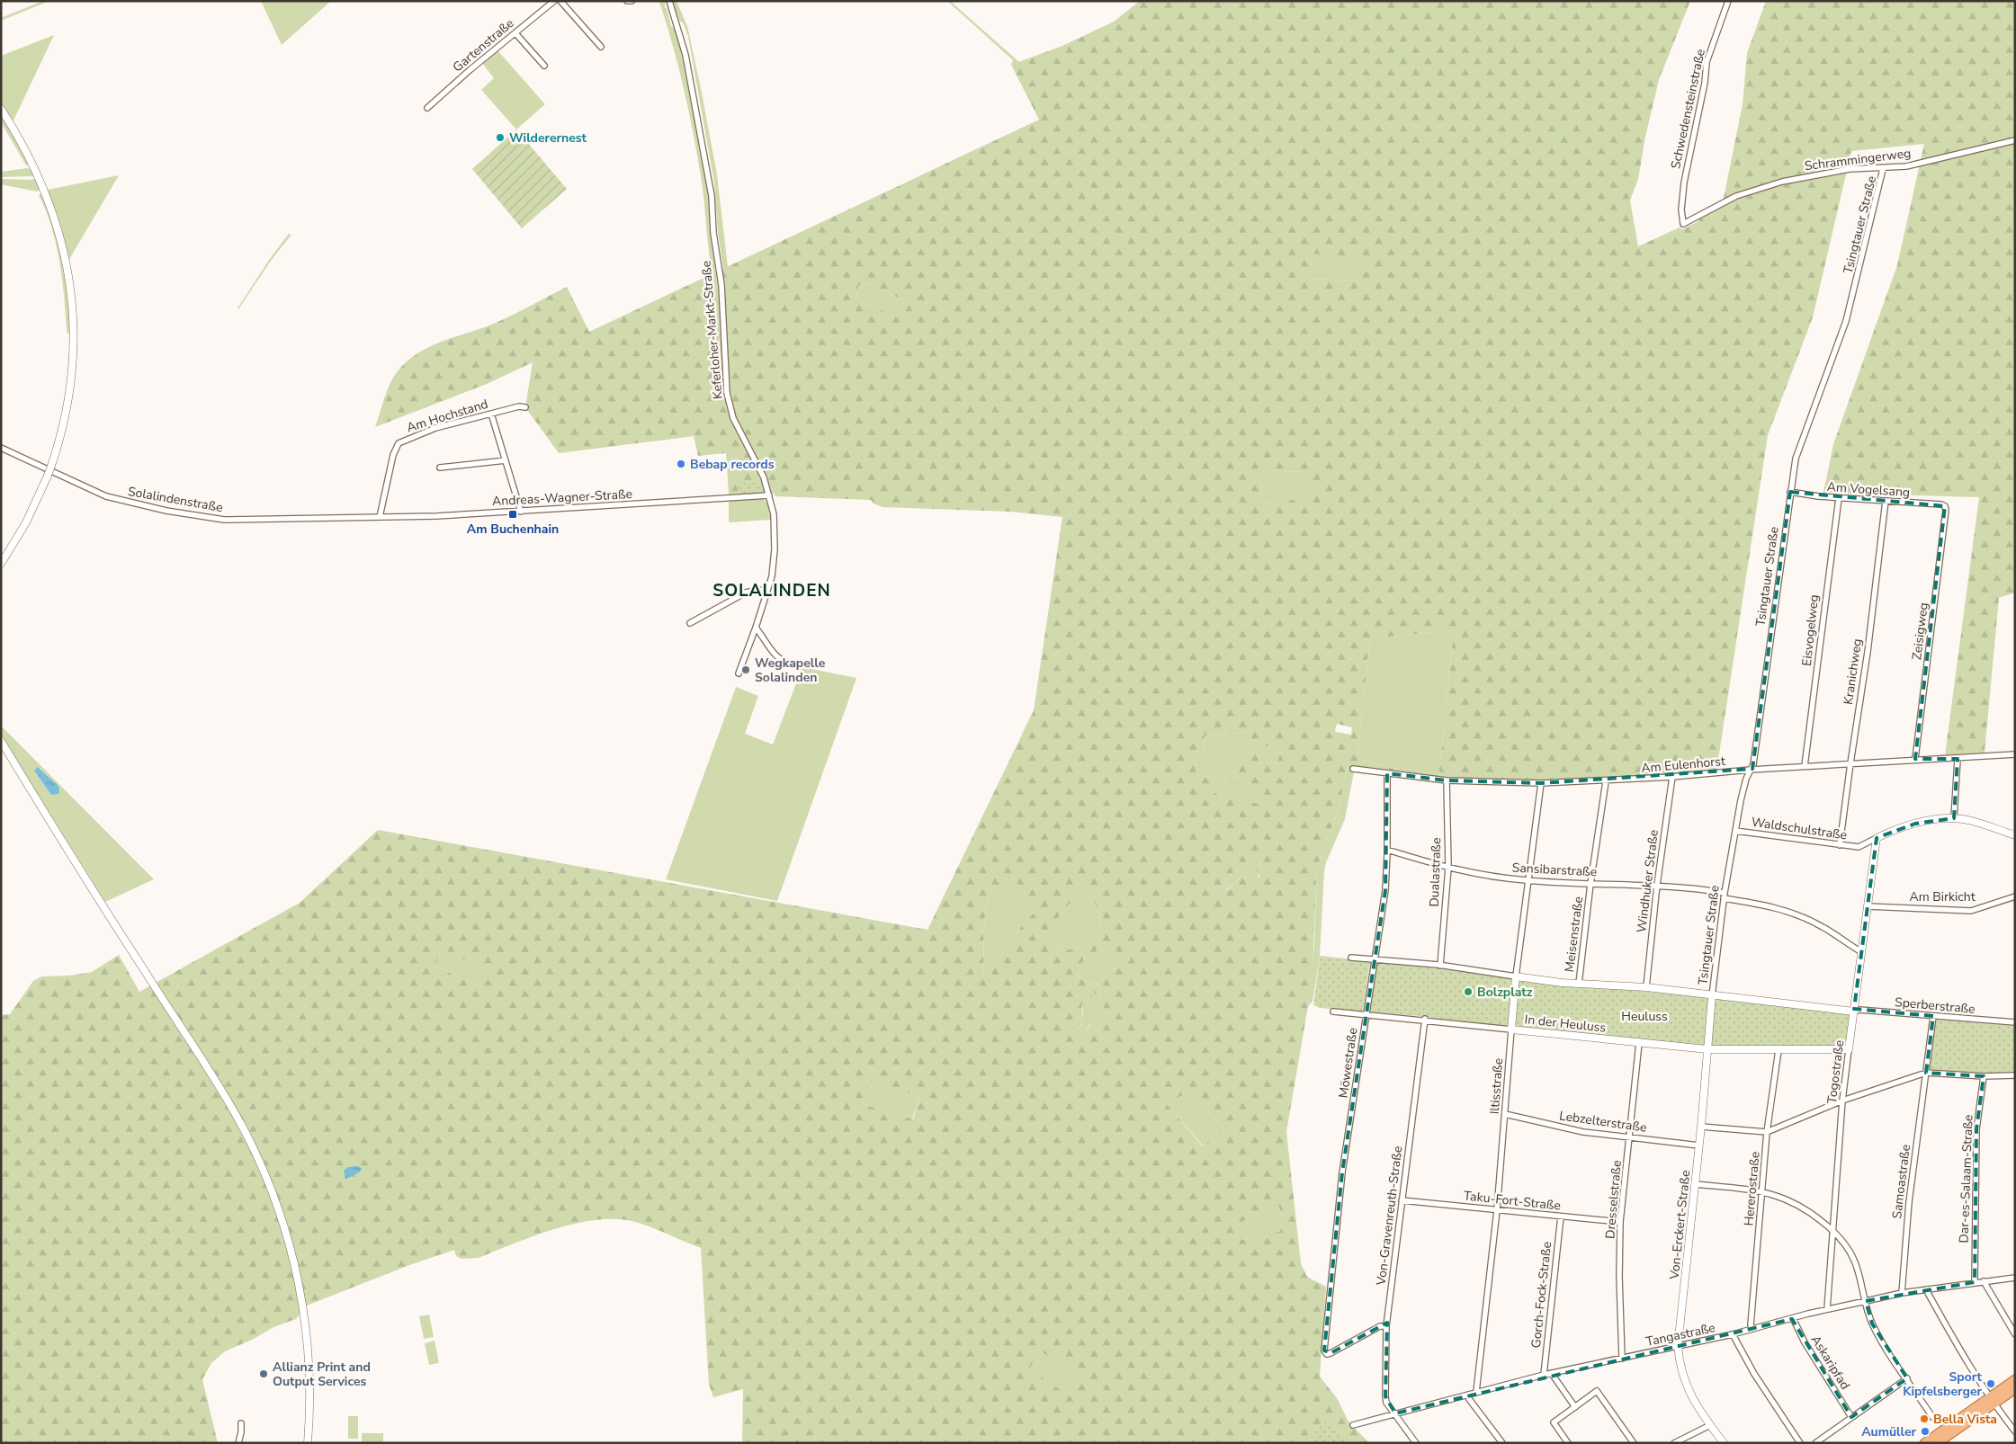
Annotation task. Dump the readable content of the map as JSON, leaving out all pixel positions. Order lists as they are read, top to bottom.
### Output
{
  "streets": {
    "street": [
      "Gartenstraße",
      "Schwedensteinstraße",
      "Schrammingerweg",
      "Tsingtauer Straße",
      "Keferloher-Markt-Straße",
      "Am Hochstand",
      "Am Vogelsang",
      "Andreas-Wagner-Straße",
      "Solalindenstraße",
      "Eisvogelweg",
      "Zeisigweg",
      "Kranichweg",
      "Am Eulenhorst",
      "Waldschulstraße",
      "Sansibarstraße",
      "Dualastraße",
      "Windhuker Straße",
      "Am Birkicht",
      "Meisenstraße",
      "Sperberstraße",
      "In der Heuluss",
      "Möwestraße",
      "Togostraße",
      "Iltisstraße",
      "Lebzelterstraße",
      "Dar-es-Salaam-Straße",
      "Samoastraße",
      "Hererostraße",
      "Dresselstraße",
      "Taku-Fort-Straße",
      "Von-Gravenreuth-Straße",
      "Von-Erckert-Straße",
      "Gorch-Fock-Straße",
      "Tangastraße",
      "Askaripfad"
    ]
  },
  "crossings": [
    ["Schwedensteinstraße", "Schrammingerweg"],
    ["Schrammingerweg", "Tsingtauer Straße"],
    ["Tsingtauer Straße", "Am Vogelsang"],
    ["Tsingtauer Straße", "Am Eulenhorst"],
    ["Tsingtauer Straße", "Waldschulstraße"],
    ["Tsingtauer Straße", "Sansibarstraße"],
    ["Tsingtauer Straße", "Von-Erckert-Straße"],
    ["Keferloher-Markt-Straße", "Andreas-Wagner-Straße"],
    ["Am Hochstand", "Andreas-Wagner-Straße"],
    ["Am Vogelsang", "Eisvogelweg"],
    ["Am Vogelsang", "Zeisigweg"],
    ["Am Vogelsang", "Kranichweg"],
    ["Andreas-Wagner-Straße", "Solalindenstraße"],
    ["Eisvogelweg", "Am Eulenhorst"],
    ["Zeisigweg", "Am Eulenhorst"],
    ["Kranichweg", "Am Eulenhorst"],
    ["Kranichweg", "Waldschulstraße"],
    ["Am Eulenhorst", "Dualastraße"],
    ["Am Eulenhorst", "Windhuker Straße"],
    ["Am Eulenhorst", "Meisenstraße"],
    ["Am Eulenhorst", "Möwestraße"],
    ["Am Eulenhorst", "Iltisstraße"],
    ["Waldschulstraße", "Togostraße"],
    ["Sansibarstraße", "Dualastraße"],
    ["Sansibarstraße", "Windhuker Straße"],
    ["Sansibarstraße", "Meisenstraße"],
    ["Sansibarstraße", "Möwestraße"],
    ["Sansibarstraße", "Togostraße"],
    ["Sansibarstraße", "Iltisstraße"],
    ["Am Birkicht", "Togostraße"],
    ["Sperberstraße", "Togostraße"],
    ["Sperberstraße", "Samoastraße"],
    ["In der Heuluss", "Möwestraße"],
    ["In der Heuluss", "Togostraße"],
    ["In der Heuluss", "Iltisstraße"],
    ["In der Heuluss", "Hererostraße"],
    ["In der Heuluss", "Dresselstraße"],
    ["In der Heuluss", "Von-Gravenreuth-Straße"],
    ["In der Heuluss", "Von-Erckert-Straße"],
    ["Möwestraße", "Von-Gravenreuth-Straße"],
    ["Togostraße", "Tangastraße"],
    ["Iltisstraße", "Lebzelterstraße"],
    ["Iltisstraße", "Taku-Fort-Straße"],
    ["Iltisstraße", "Tangastraße"],
    ["Lebzelterstraße", "Dresselstraße"],
    ["Lebzelterstraße", "Von-Erckert-Straße"],
    ["Dar-es-Salaam-Straße", "Tangastraße"],
    ["Samoastraße", "Tangastraße"],
    ["Hererostraße", "Tangastraße"],
    ["Dresselstraße", "Taku-Fort-Straße"],
    ["Dresselstraße", "Tangastraße"],
    ["Taku-Fort-Straße", "Von-Gravenreuth-Straße"],
    ["Taku-Fort-Straße", "Gorch-Fock-Straße"],
    ["Von-Gravenreuth-Straße", "Tangastraße"],
    ["Von-Erckert-Straße", "Tangastraße"],
    ["Gorch-Fock-Straße", "Tangastraße"],
    ["Tangastraße", "Askaripfad"]
  ],
  "districts": ["SOLALINDEN"],
  "parks": ["Heuluss"],
  "places": {
    "other": [
      "Wilderernest",
      "Bebap records",
      "Wegkapelle Solalinden",
      "Bolzplatz",
      "Allianz Print and Output Services",
      "Sport Kipfelsberger",
      "Bella Vista",
      "Aumüller"
    ],
    "transit": ["Am Buchenhain"]
  }
}
